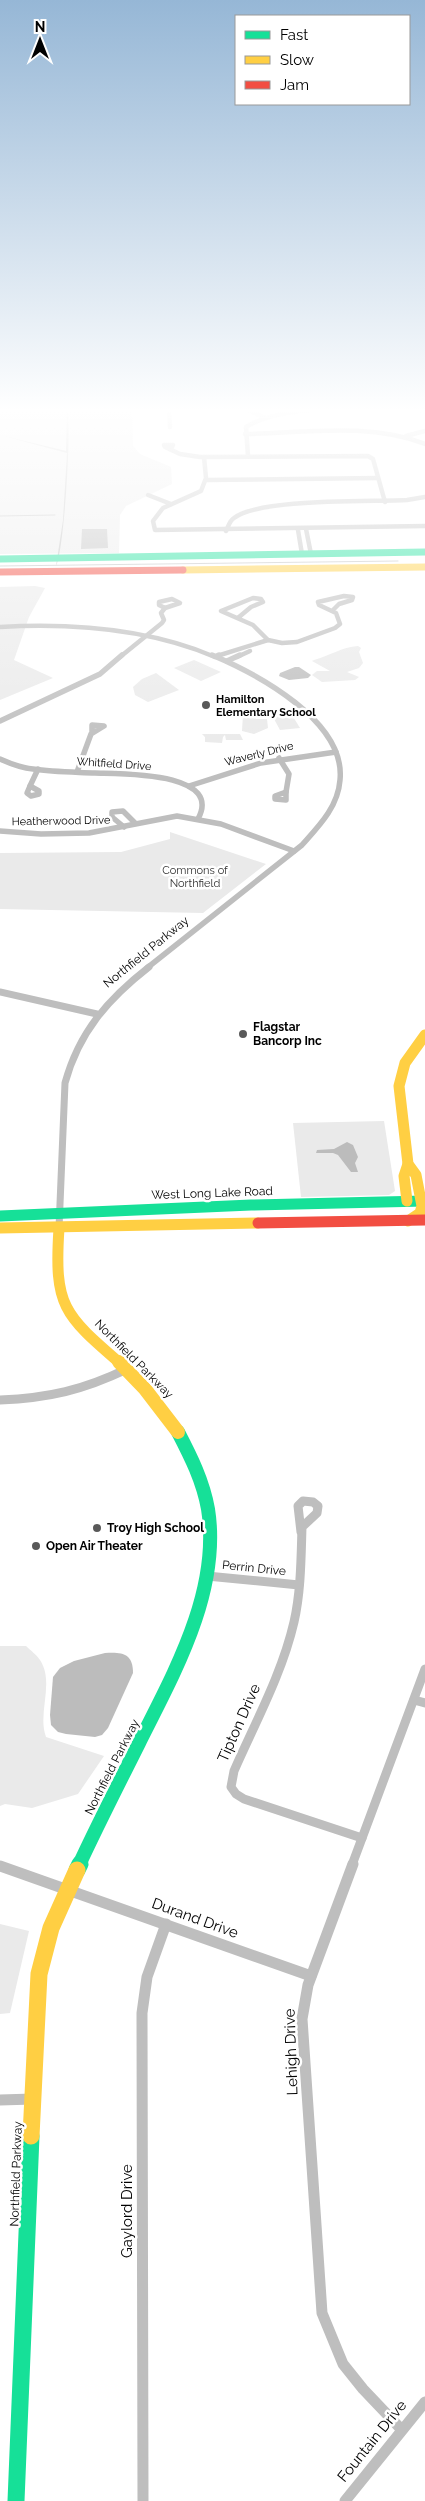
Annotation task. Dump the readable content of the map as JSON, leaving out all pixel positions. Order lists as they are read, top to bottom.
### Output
{
  "streets": {
    "main road": ["Northfield Parkway", "West Long Lake Road"],
    "street": [
      "Waverly Drive",
      "Whitfield Drive",
      "Heatherwood Drive",
      "Perrin Drive",
      "Tipton Drive",
      "Durand Drive",
      "Lehigh Drive",
      "Gaylord Drive",
      "Fountain Drive"
    ]
  },
  "crossings": [
    ["Waverly Drive", "Whitfield Drive"],
    ["Waverly Drive", "Northfield Parkway"],
    ["Heatherwood Drive", "Northfield Parkway"],
    ["Northfield Parkway", "West Long Lake Road"],
    ["Northfield Parkway", "Perrin Drive"],
    ["Northfield Parkway", "Durand Drive"],
    ["Perrin Drive", "Tipton Drive"],
    ["Tipton Drive", "Lehigh Drive"],
    ["Durand Drive", "Lehigh Drive"],
    ["Durand Drive", "Gaylord Drive"],
    ["Lehigh Drive", "Fountain Drive"]
  ],
  "parks": ["Commons of Northfield"],
  "places": [
    "Hamilton Elementary School",
    "Flagstar Bancorp Inc",
    "Troy High School",
    "Open Air Theater"
  ],
  "legend": ["Fast", "Slow", "Jam"],
  "north": "top"
}
